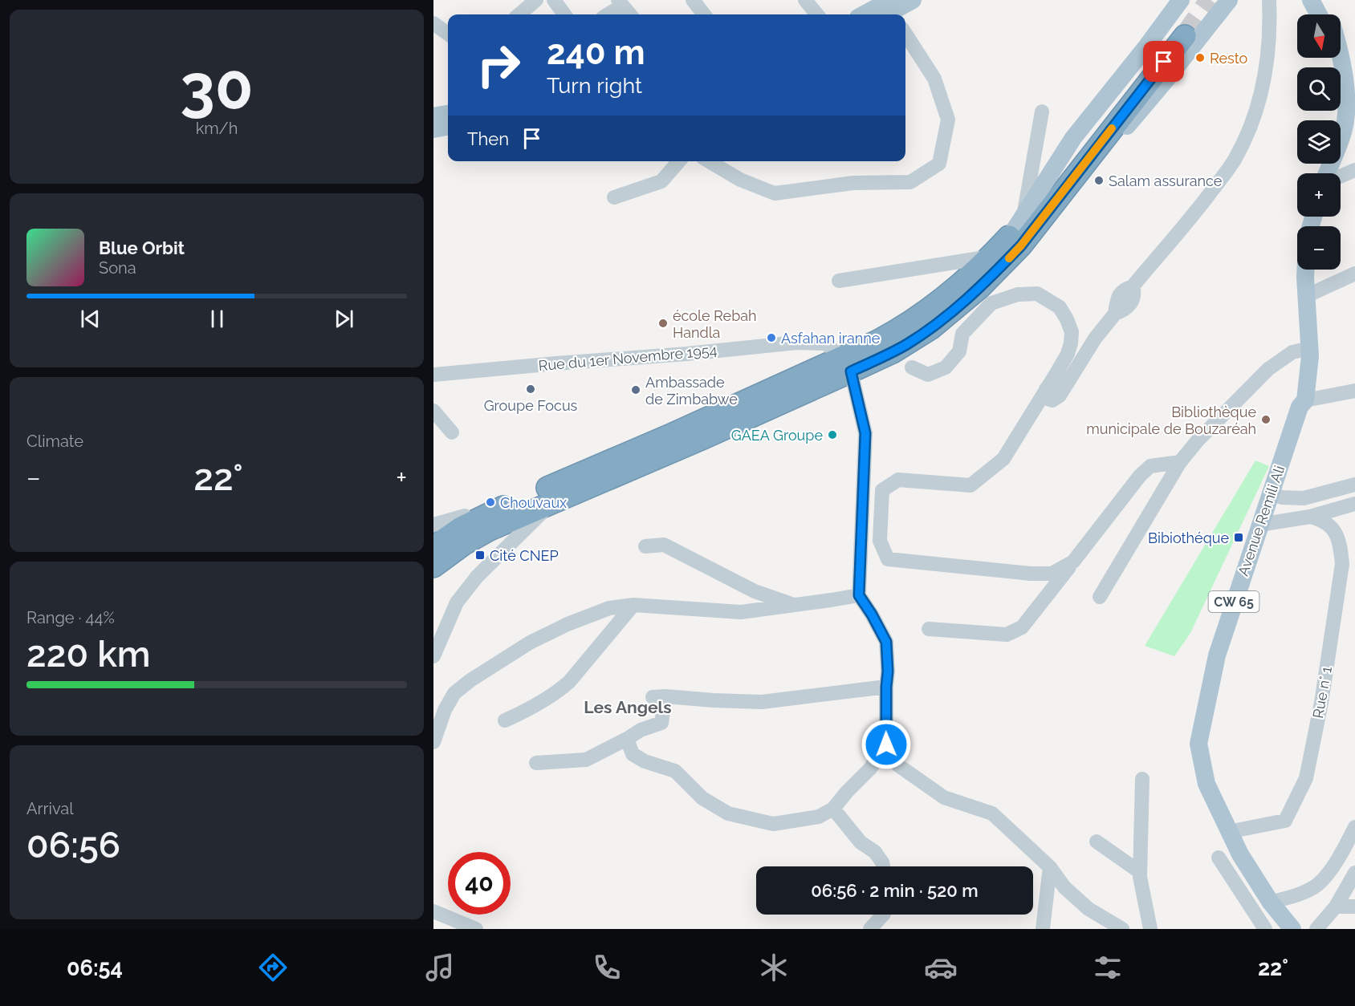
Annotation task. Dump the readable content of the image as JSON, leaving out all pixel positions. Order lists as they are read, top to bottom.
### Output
{
  "streets": {
    "main road": ["Avenue Remili Ali", "CW 65"],
    "street": ["Rue du 1er Novembre 1954", "Rue n° 1"]
  },
  "crossings": [
    ["Avenue Remili Ali", "Rue n° 1"]
  ],
  "districts": ["Les Angels"],
  "places": {
    "other": [
      "Resto",
      "Salam assurance",
      "école Rebah Handla",
      "Asfahan iranne",
      "Groupe Focus",
      "Ambassade de Zimbabwe",
      "Bibliothèque municipale de Bouzaréah",
      "GAEA Groupe",
      "Chouvaux"
    ],
    "transit": ["Bibiothéque", "Cité CNEP"]
  },
  "north": "bottom",
  "page": {
    "tile": [
      ["30", "km/h"],
      "Climate",
      ["Range · 44%", "220 km"],
      ["Arrival", "06:56"]
    ],
    "map_buttons": ["+", "−"],
    "turn": ["240 m", "Turn right"],
    "then": "Then",
    "song": ["Blue Orbit", "Sona"],
    "heat": ["−", "22°", "+"],
    "limit": "40",
    "trip": "06:56 · 2 min · 520 m",
    "tabs": ["06:54", "22°"]
  }
}
